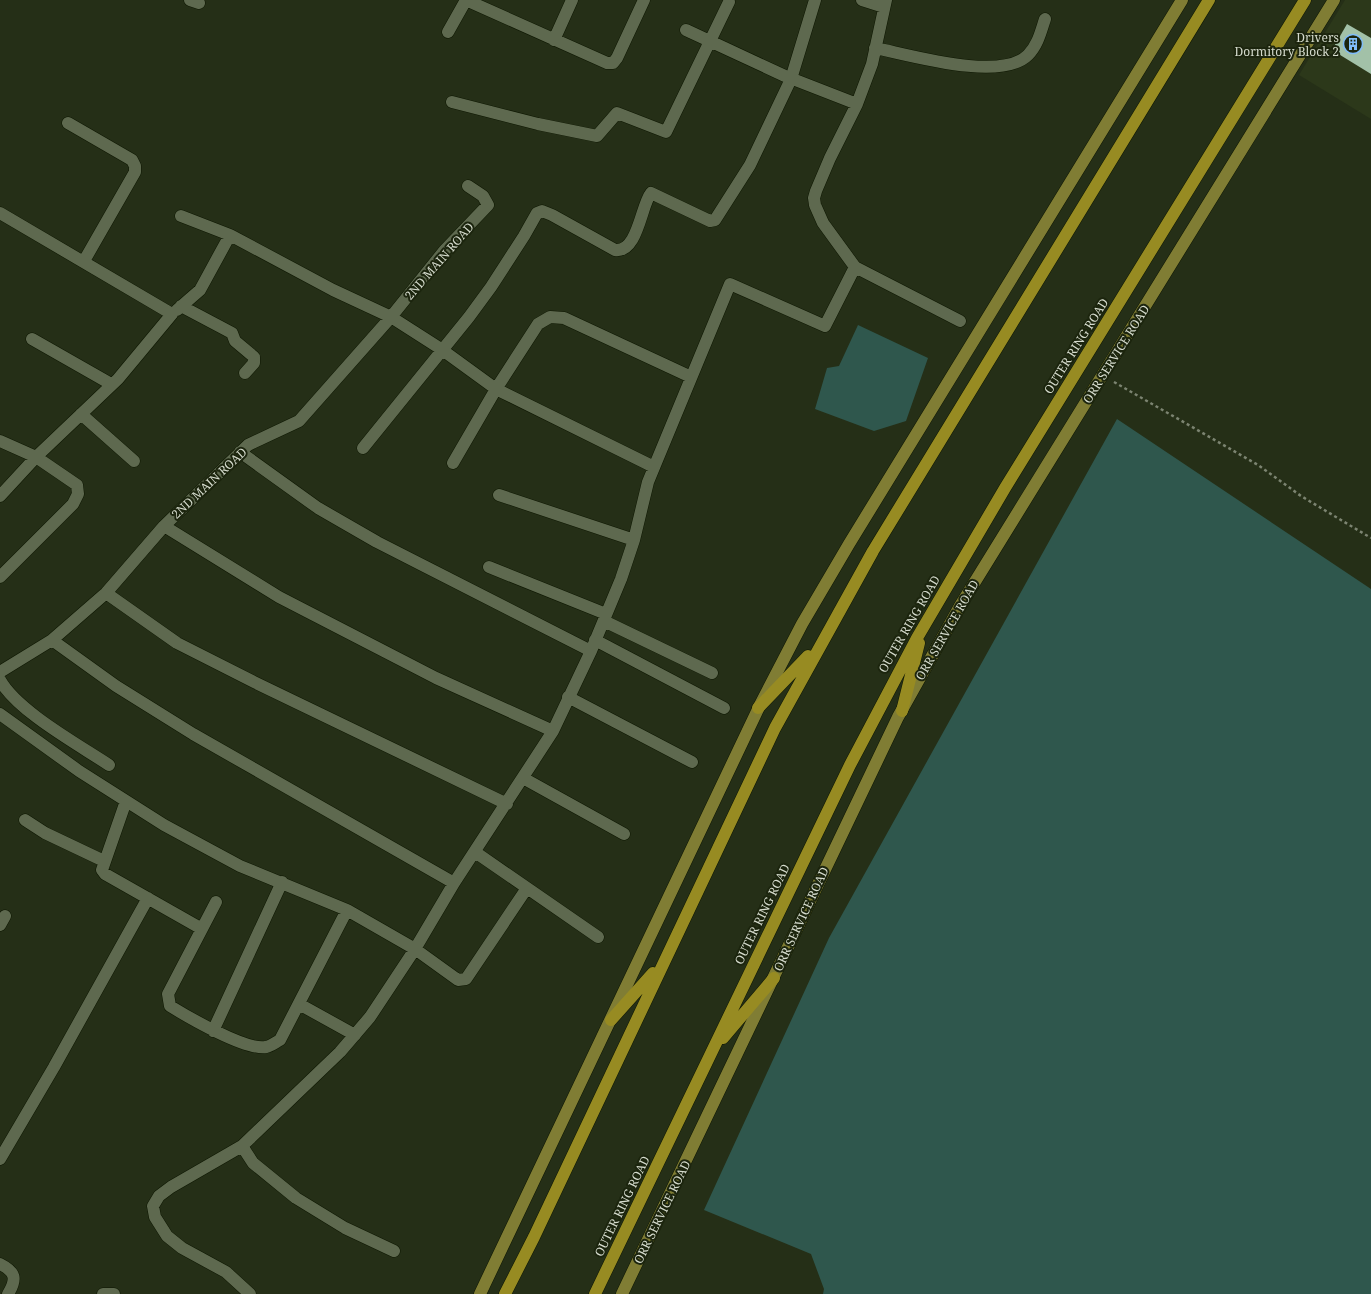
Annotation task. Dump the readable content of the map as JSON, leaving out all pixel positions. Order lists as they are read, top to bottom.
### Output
{
  "streets": {
    "highway": ["OUTER RING ROAD"],
    "main road": ["ORR SERVICE ROAD"],
    "street": ["2ND MAIN ROAD"]
  },
  "places": {
    "building": ["Drivers Dormitory Block 2"]
  }
}
